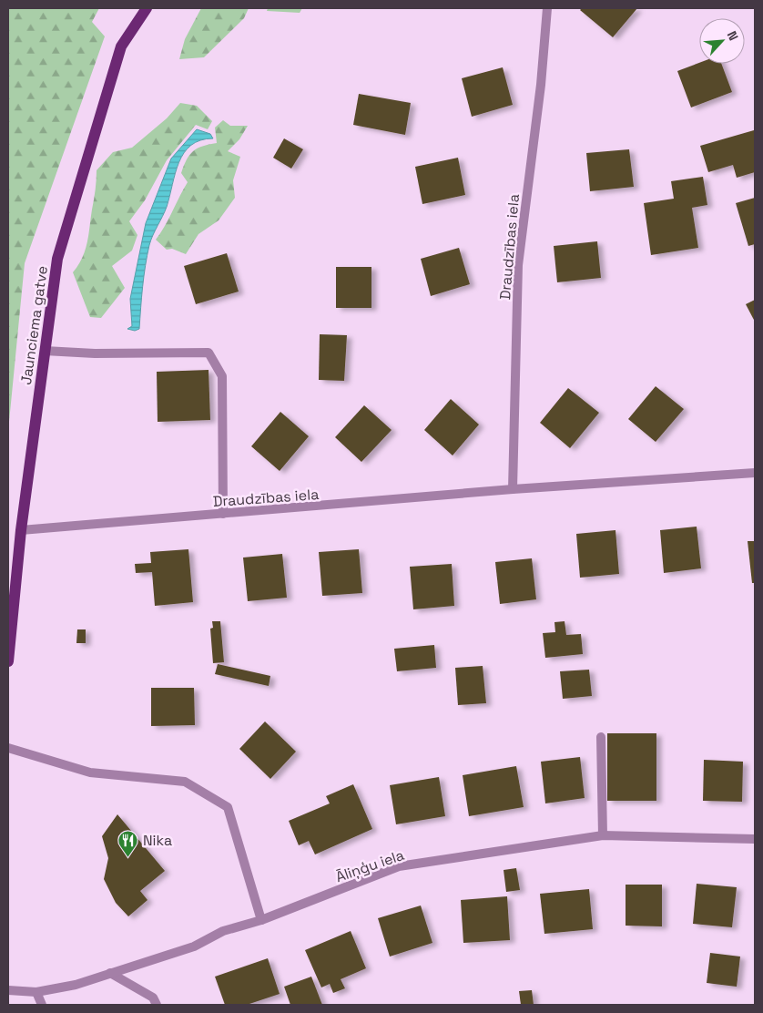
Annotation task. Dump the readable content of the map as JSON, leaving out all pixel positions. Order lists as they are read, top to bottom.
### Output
{
  "streets": {
    "main road": ["Jaunciema gatve"],
    "street": ["Draudzības iela", "Āliņģu iela"]
  },
  "crossings": [
    ["Draudzības iela", "Jaunciema gatve"]
  ],
  "places": {
    "restaurant": ["Nika"]
  },
  "north": "top right"
}
